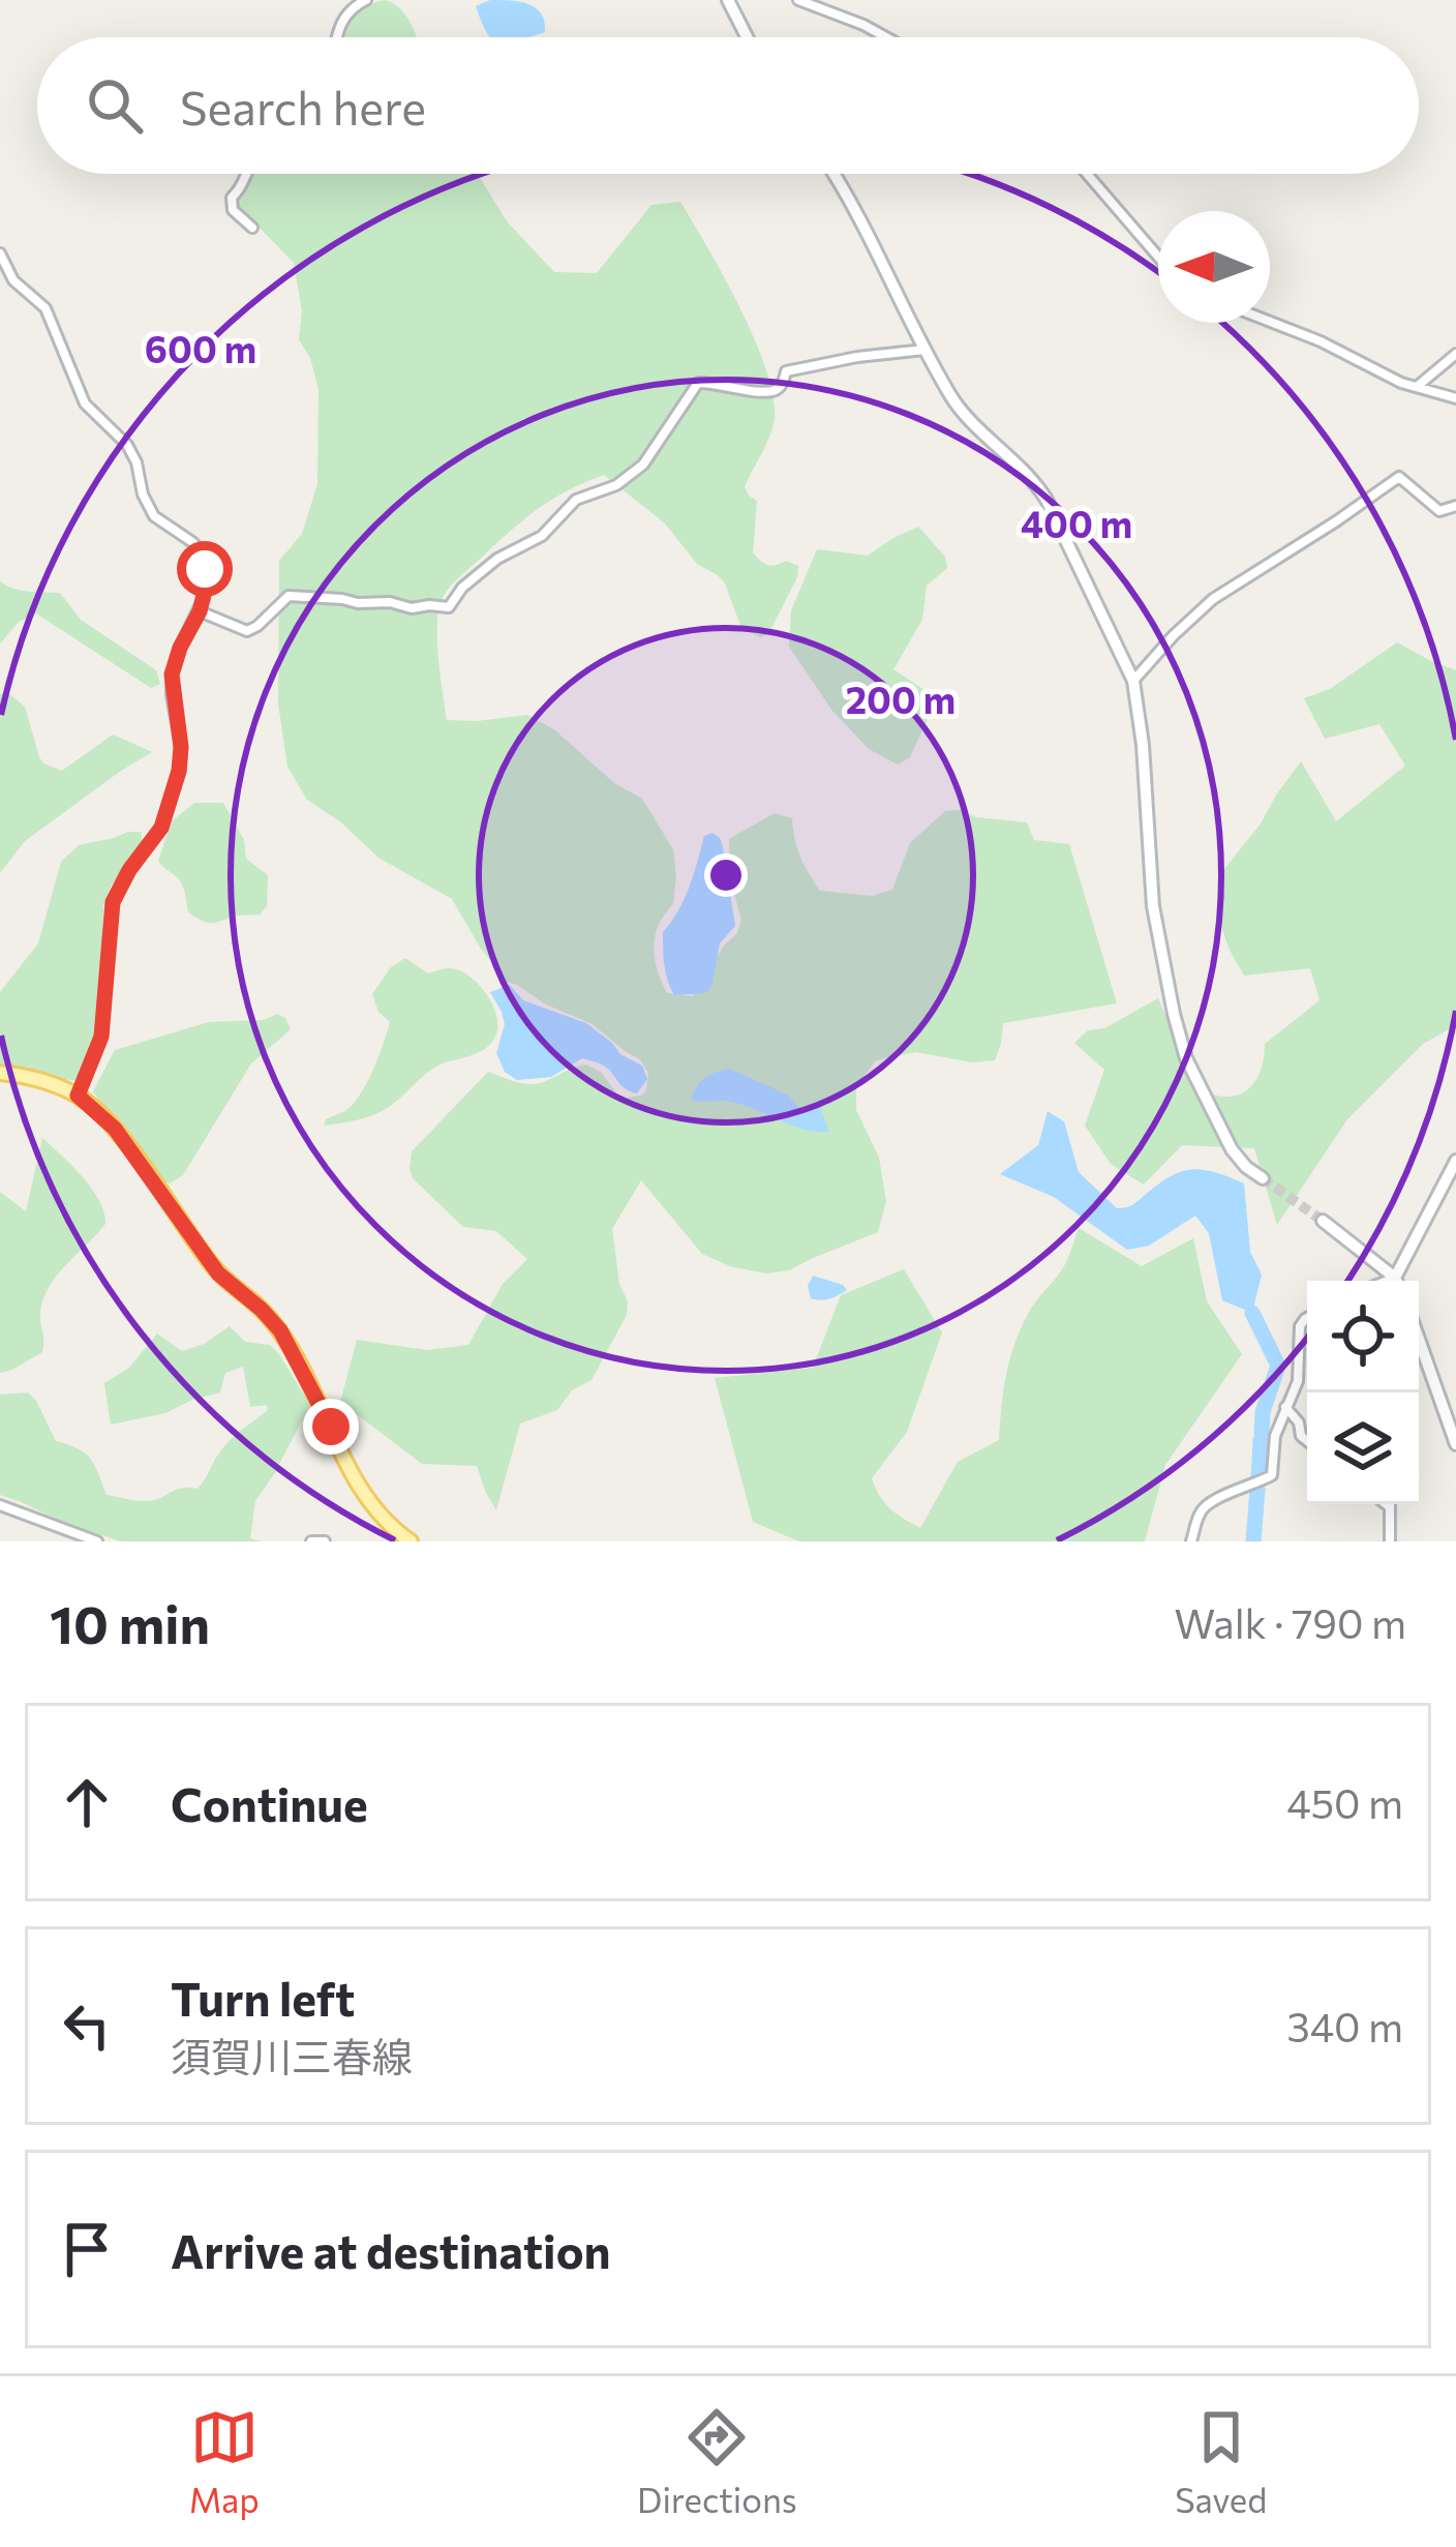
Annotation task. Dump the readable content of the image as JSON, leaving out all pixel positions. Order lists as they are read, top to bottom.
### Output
{
  "north": "left",
  "page": {
    "search": "Search here",
    "heading": ["10 min", "Walk · 790 m"],
    "list": [
      ["Continue", "450 m"],
      ["Turn left", "須賀川三春線", "340 m"],
      "Arrive at destination"
    ],
    "nav": ["Map", "Directions", "Saved"]
  },
  "rings": ["600 m", "400 m", "200 m"]
}
